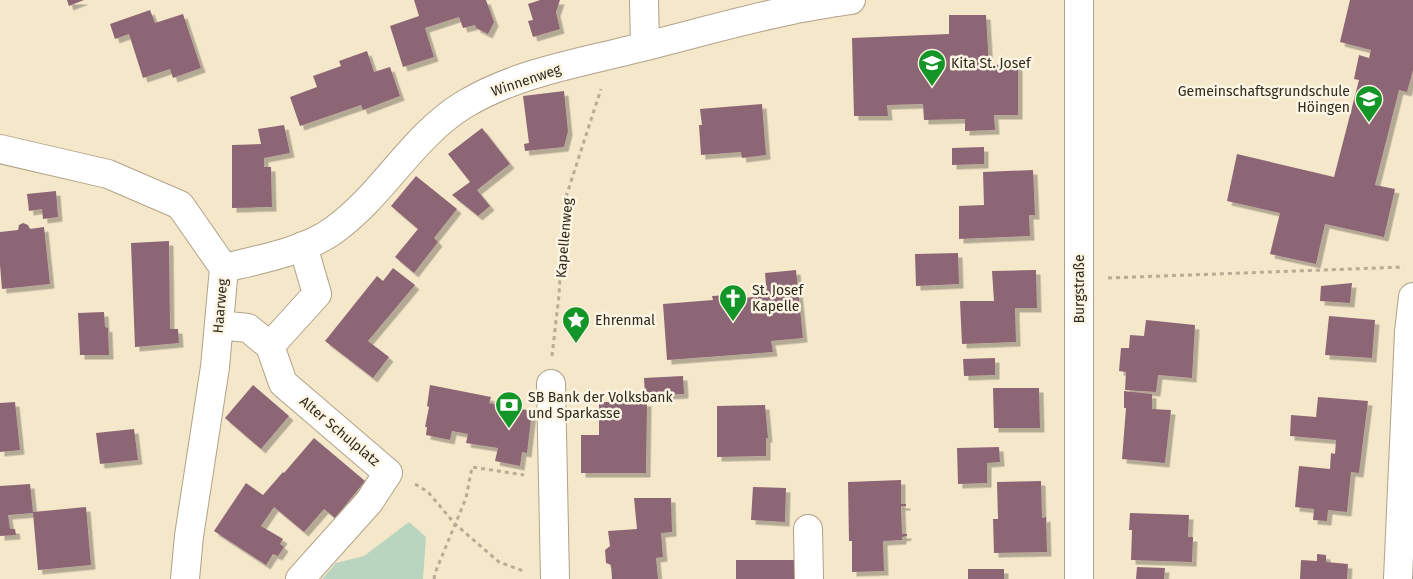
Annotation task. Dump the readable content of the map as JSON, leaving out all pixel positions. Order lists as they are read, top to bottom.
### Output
{
  "streets": {
    "street": [
      "Winnenweg",
      "Burgstraße",
      "Haarweg",
      "Alter Schulplatz"
    ],
    "path": ["Kapellenweg"]
  },
  "crossings": [
    ["Winnenweg", "Kapellenweg"],
    ["Winnenweg", "Haarweg"]
  ],
  "places": {
    "school or university": ["Kita St. Josef", "Gemeinschaftsgrundschule Höingen"],
    "church": ["St. Josef Kapelle"],
    "place": ["Ehrenmal"],
    "bank": ["SB Bank der Volksbank und Sparkasse"]
  }
}
